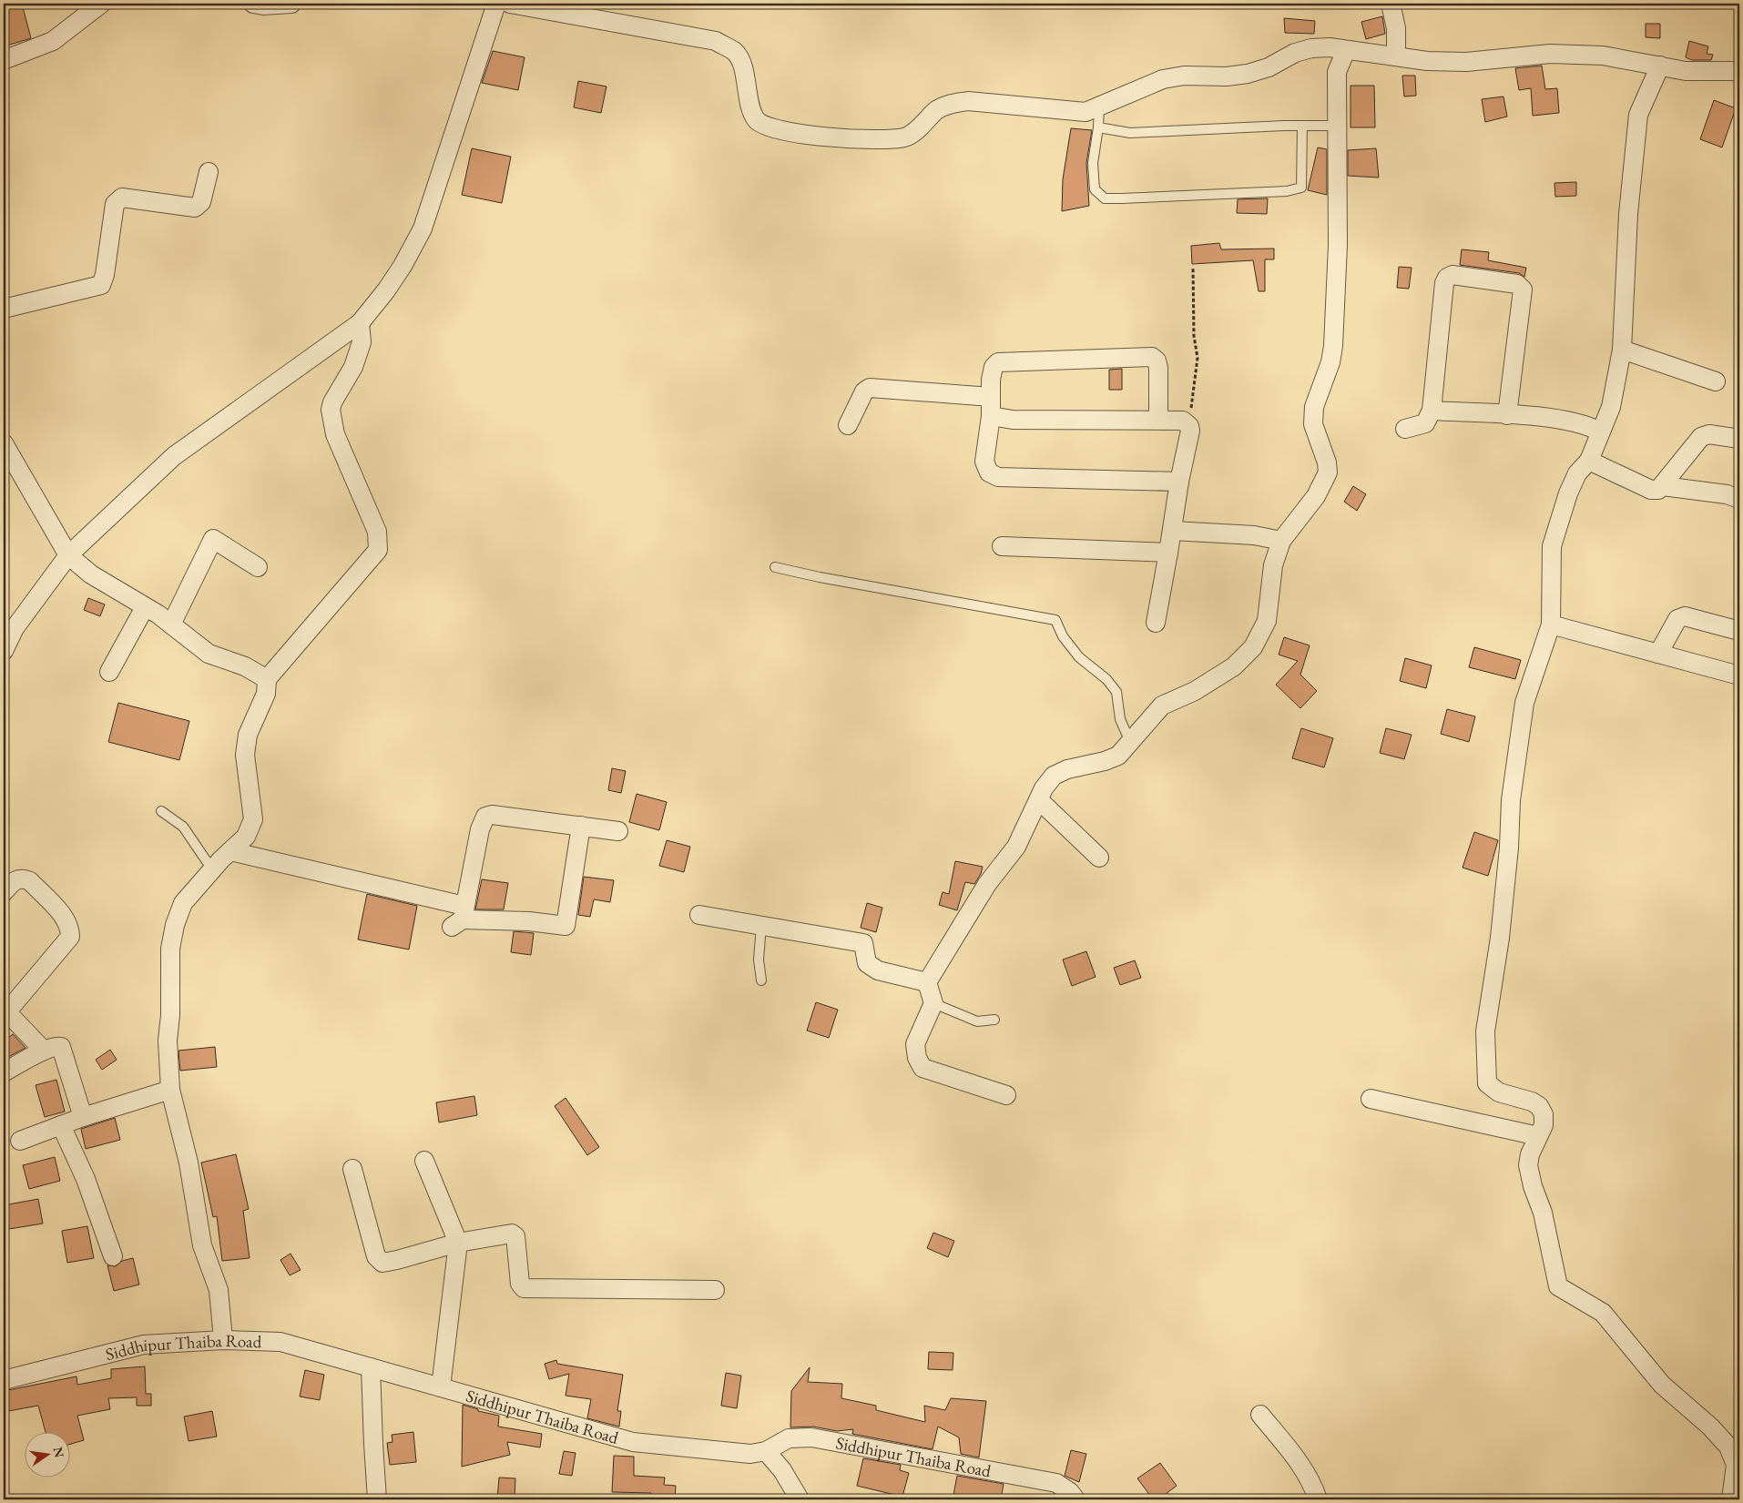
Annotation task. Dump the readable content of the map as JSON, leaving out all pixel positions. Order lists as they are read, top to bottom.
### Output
{
  "streets": {
    "street": ["Siddhipur Thaiba Road"]
  },
  "north": "right"
}
